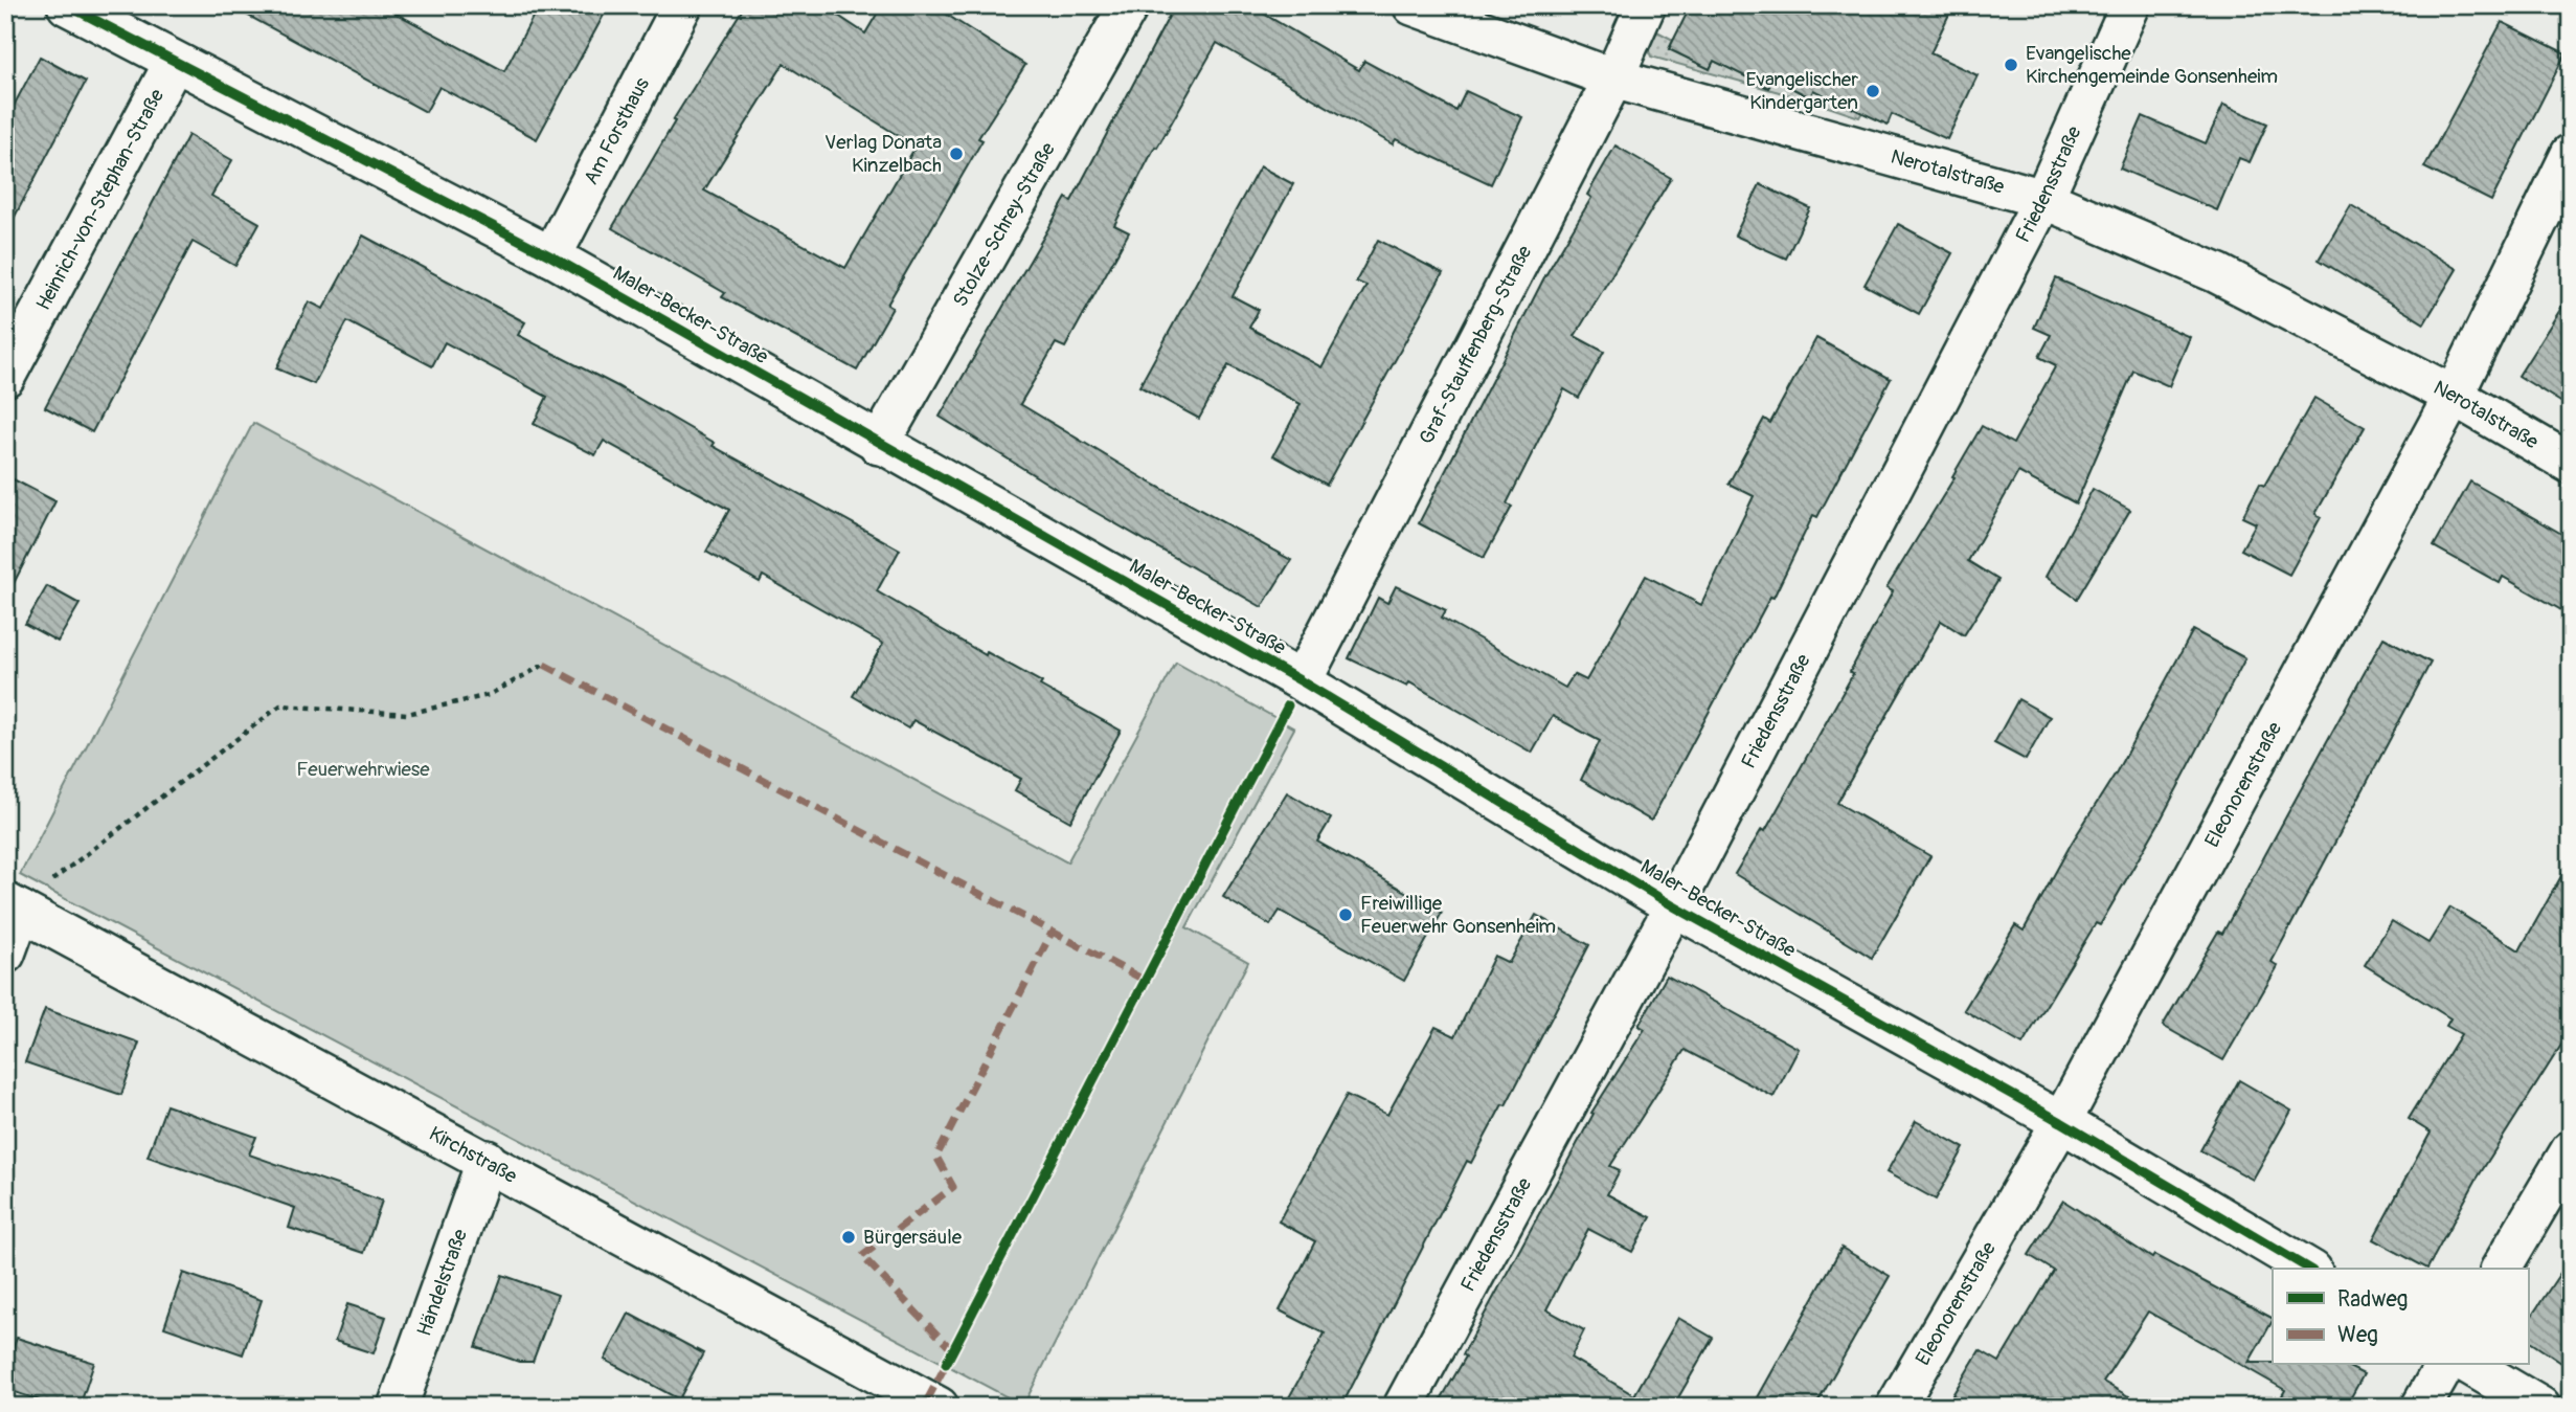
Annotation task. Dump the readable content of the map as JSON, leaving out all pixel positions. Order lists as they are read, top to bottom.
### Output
{
  "streets": {
    "street": [
      "Am Forsthaus",
      "Nerotalstraße",
      "Friedensstraße",
      "Heinrich-von-Stephan-Straße",
      "Stolze-Schrey-Straße",
      "Maler-Becker-Straße",
      "Graf-Stauffenberg-Straße",
      "Eleonorenstraße",
      "Kirchstraße",
      "Händelstraße"
    ]
  },
  "crossings": [
    ["Am Forsthaus", "Maler-Becker-Straße"],
    ["Nerotalstraße", "Friedensstraße"],
    ["Nerotalstraße", "Graf-Stauffenberg-Straße"],
    ["Nerotalstraße", "Eleonorenstraße"],
    ["Friedensstraße", "Maler-Becker-Straße"],
    ["Heinrich-von-Stephan-Straße", "Maler-Becker-Straße"],
    ["Stolze-Schrey-Straße", "Maler-Becker-Straße"],
    ["Maler-Becker-Straße", "Graf-Stauffenberg-Straße"],
    ["Maler-Becker-Straße", "Eleonorenstraße"],
    ["Kirchstraße", "Händelstraße"]
  ],
  "parks": ["Feuerwehrwiese"],
  "places": [
    "Evangelische Kirchengemeinde Gonsenheim",
    "Evangelischer Kindergarten",
    "Verlag Donata Kinzelbach",
    "Freiwillige Feuerwehr Gonsenheim",
    "Bürgersäule"
  ],
  "legend": ["Radweg", "Weg"]
}
